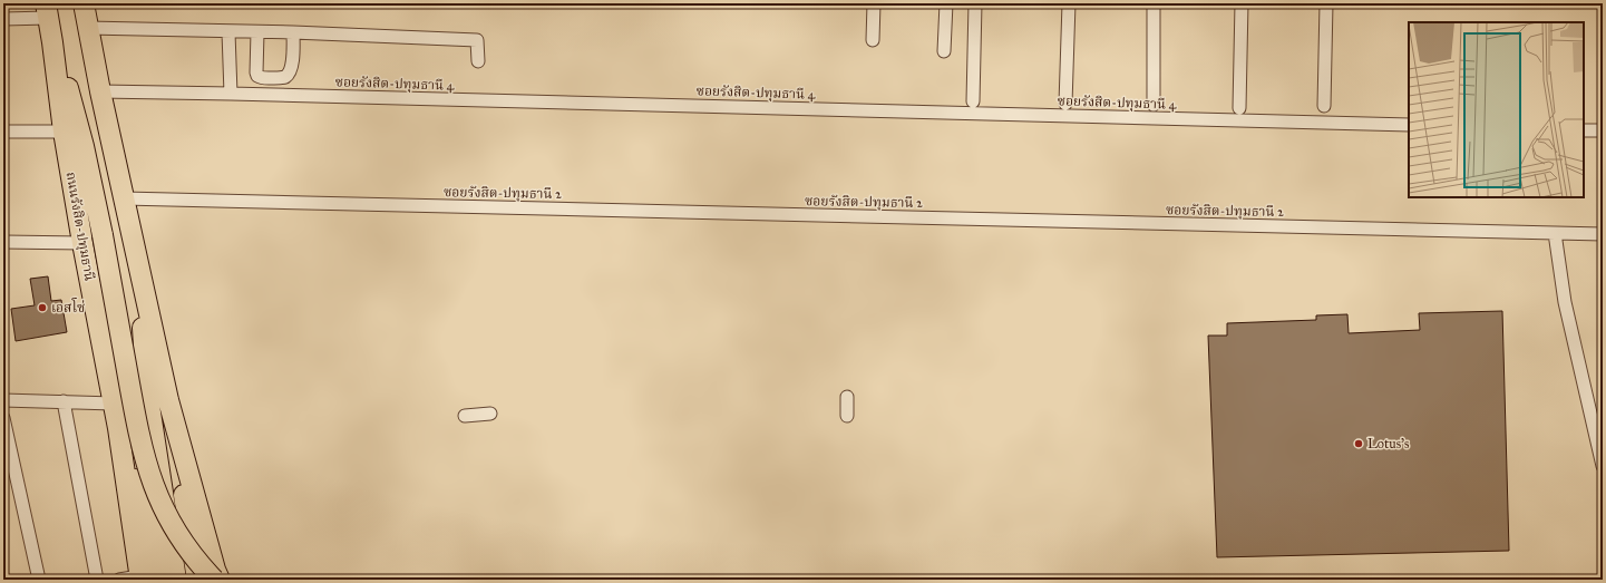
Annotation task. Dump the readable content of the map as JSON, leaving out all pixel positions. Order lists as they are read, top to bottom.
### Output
{
  "streets": {
    "main road": ["ถนนรังสิต-ปทุมธานี"],
    "street": ["ซอยรังสิต-ปทุมธานี 4", "ซอยรังสิต-ปทุมธานี 2"]
  },
  "places": ["เอสโซ่", "Lotus's"]
}
